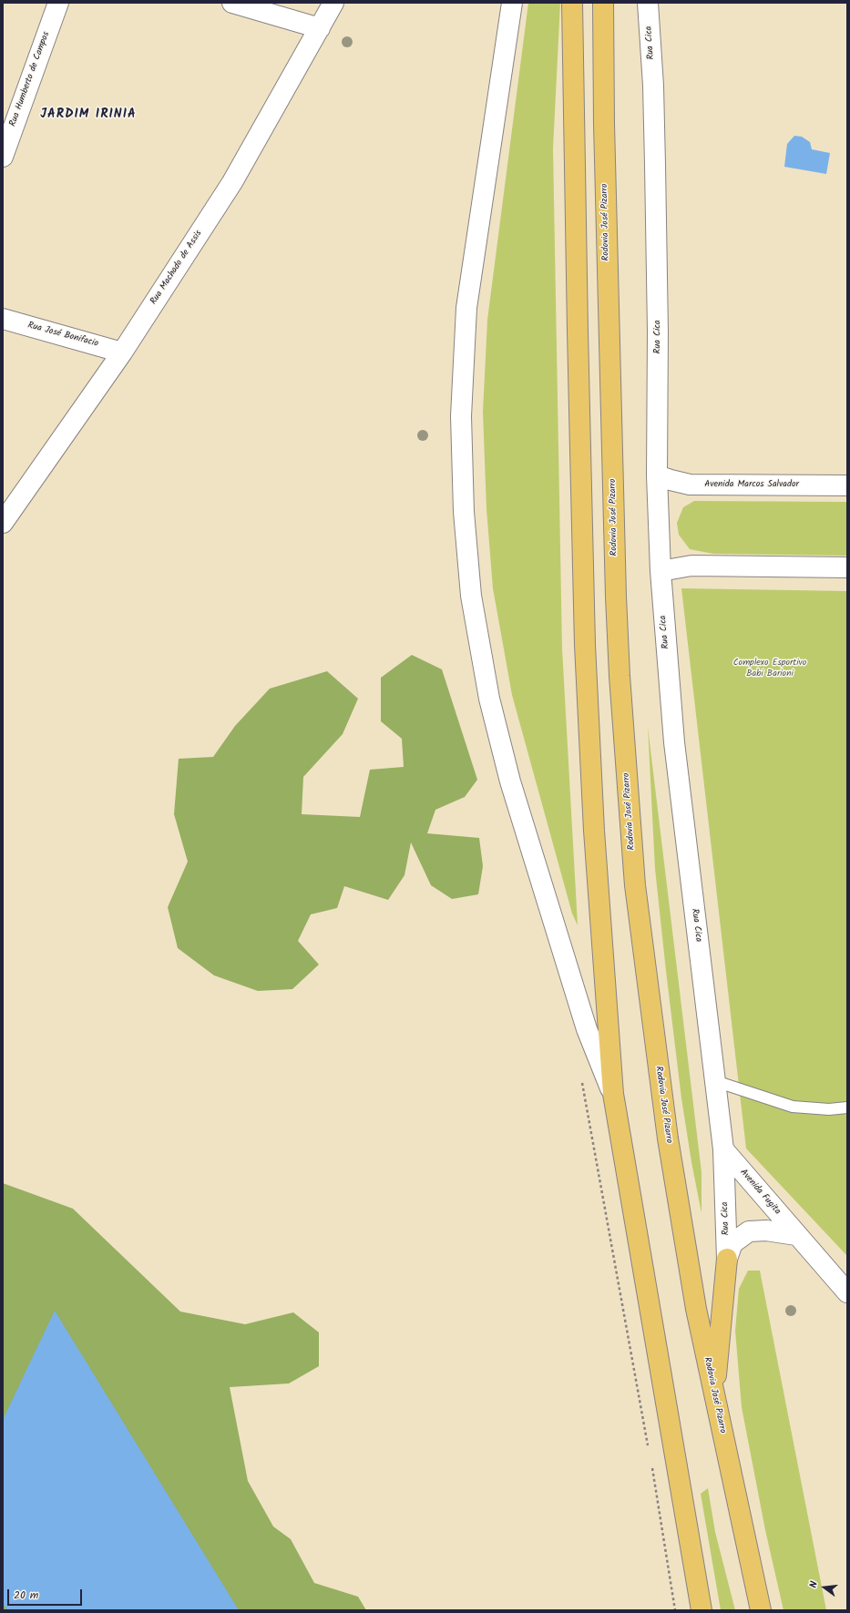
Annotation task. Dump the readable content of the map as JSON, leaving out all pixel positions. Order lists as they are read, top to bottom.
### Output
{
  "streets": {
    "main road": ["Rodovia José Pizarro"],
    "street": [
      "Rua Cica",
      "Rua Humberto de Campos",
      "Rua Machado de Assis",
      "Rua José Bonifacio",
      "Avenida Marcos Salvador",
      "Avenida Fugita"
    ]
  },
  "crossings": [
    ["Rua Cica", "Avenida Marcos Salvador"],
    ["Rua Cica", "Avenida Fugita"],
    ["Rua Machado de Assis", "Rua José Bonifacio"]
  ],
  "districts": ["JARDIM IRINIA"],
  "parks": ["Complexo Esportivo Babi Barioni"],
  "scale_bar": "20 m",
  "north": "left"
}
